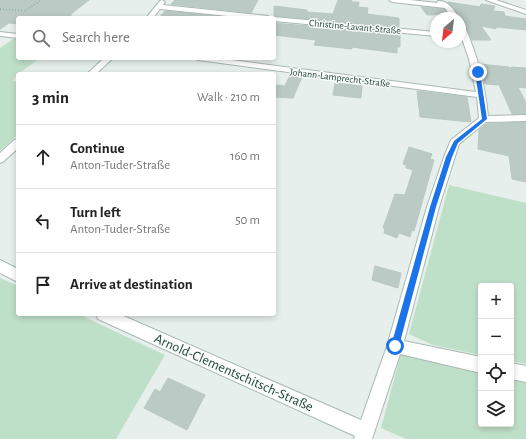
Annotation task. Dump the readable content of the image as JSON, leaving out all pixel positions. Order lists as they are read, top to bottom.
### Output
{
  "streets": {
    "street": ["Christine-Lavant-Straße", "Johann-Lamprecht-Straße", "Arnold-Clementschitsch-Straße"]
  },
  "north": "bottom left",
  "page": {
    "search": "Search here",
    "heading": ["3 min", "Walk · 210 m"],
    "list": [
      ["Continue", "Anton-Tuder-Straße", "160 m"],
      ["Turn left", "Anton-Tuder-Straße", "50 m"],
      "Arrive at destination"
    ],
    "map_buttons": ["+", "−"]
  }
}
